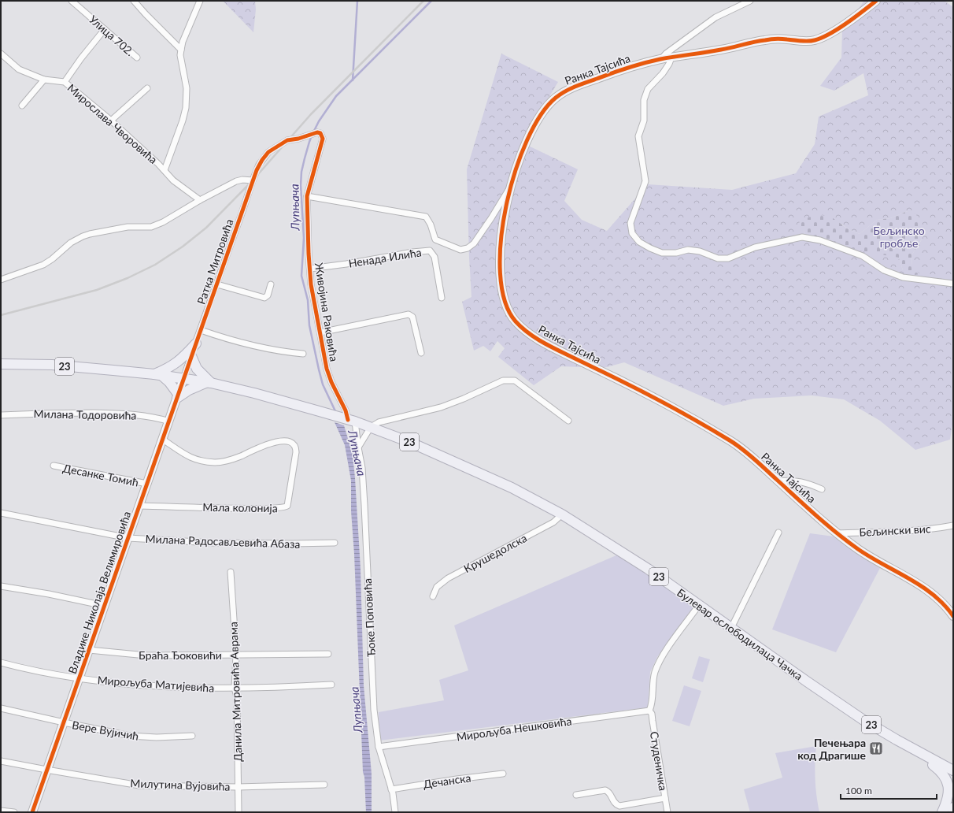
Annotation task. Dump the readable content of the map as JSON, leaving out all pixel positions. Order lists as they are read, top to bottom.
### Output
{
  "streets": {
    "main road": ["23", "Булевар ослободилаца Чачка"],
    "street": [
      "Улица 702.",
      "Ранка Тајсића",
      "Мирослава Чворовића",
      "Ненада Илића",
      "Ратка Митровића",
      "Живојина Раковића",
      "Милана Тодоровића",
      "Десанке Томић",
      "Мала колонија",
      "Бељински вис",
      "Милана Радосављевића Абаза",
      "Крушедолска",
      "Владике Николаја Велимировића",
      "Ђоке Поповића",
      "Браћа Ђоковићи",
      "Мирољуба Матијевића",
      "Данила Митровића Аврама",
      "Мирољуба Нешковића",
      "Вере Вујичић",
      "Студеничка",
      "Дечанска",
      "Милутина Вујовића"
    ]
  },
  "crossings": [
    ["Ранка Тајсића", "Бељински вис"],
    ["Ненада Илића", "Живојина Раковића"],
    ["Ратка Митровића", "Живојина Раковића"],
    ["Ратка Митровића", "Владике Николаја Велимировића"],
    ["Ратка Митровића", "Булевар ослободилаца Чачка"],
    ["Живојина Раковића", "Ђоке Поповића"],
    ["Живојина Раковића", "Булевар ослободилаца Чачка"],
    ["Милана Тодоровића", "Владике Николаја Велимировића"],
    ["Десанке Томић", "Владике Николаја Велимировића"],
    ["Мала колонија", "Владике Николаја Велимировића"],
    ["Милана Радосављевића Абаза", "Владике Николаја Велимировића"],
    ["Крушедолска", "Булевар ослободилаца Чачка"],
    ["Владике Николаја Велимировића", "Булевар ослободилаца Чачка"],
    ["Владике Николаја Велимировића", "Браћа Ђоковићи"],
    ["Владике Николаја Велимировића", "Мирољуба Матијевића"],
    ["Владике Николаја Велимировића", "Вере Вујичић"],
    ["Владике Николаја Велимировића", "Милутина Вујовића"],
    ["Ђоке Поповића", "Булевар ослободилаца Чачка"],
    ["Ђоке Поповића", "Мирољуба Нешковића"],
    ["Ђоке Поповића", "Дечанска"],
    ["Браћа Ђоковићи", "Данила Митровића Аврама"],
    ["Мирољуба Матијевића", "Данила Митровића Аврама"],
    ["Данила Митровића Аврама", "Милутина Вујовића"],
    ["Мирољуба Нешковића", "Студеничка"]
  ],
  "water": ["Лупњача"],
  "parks": ["Бељинско гробље"],
  "places": {
    "restaurant": ["Печењара код Драгише"]
  },
  "scale_bar": "100 m"
}
